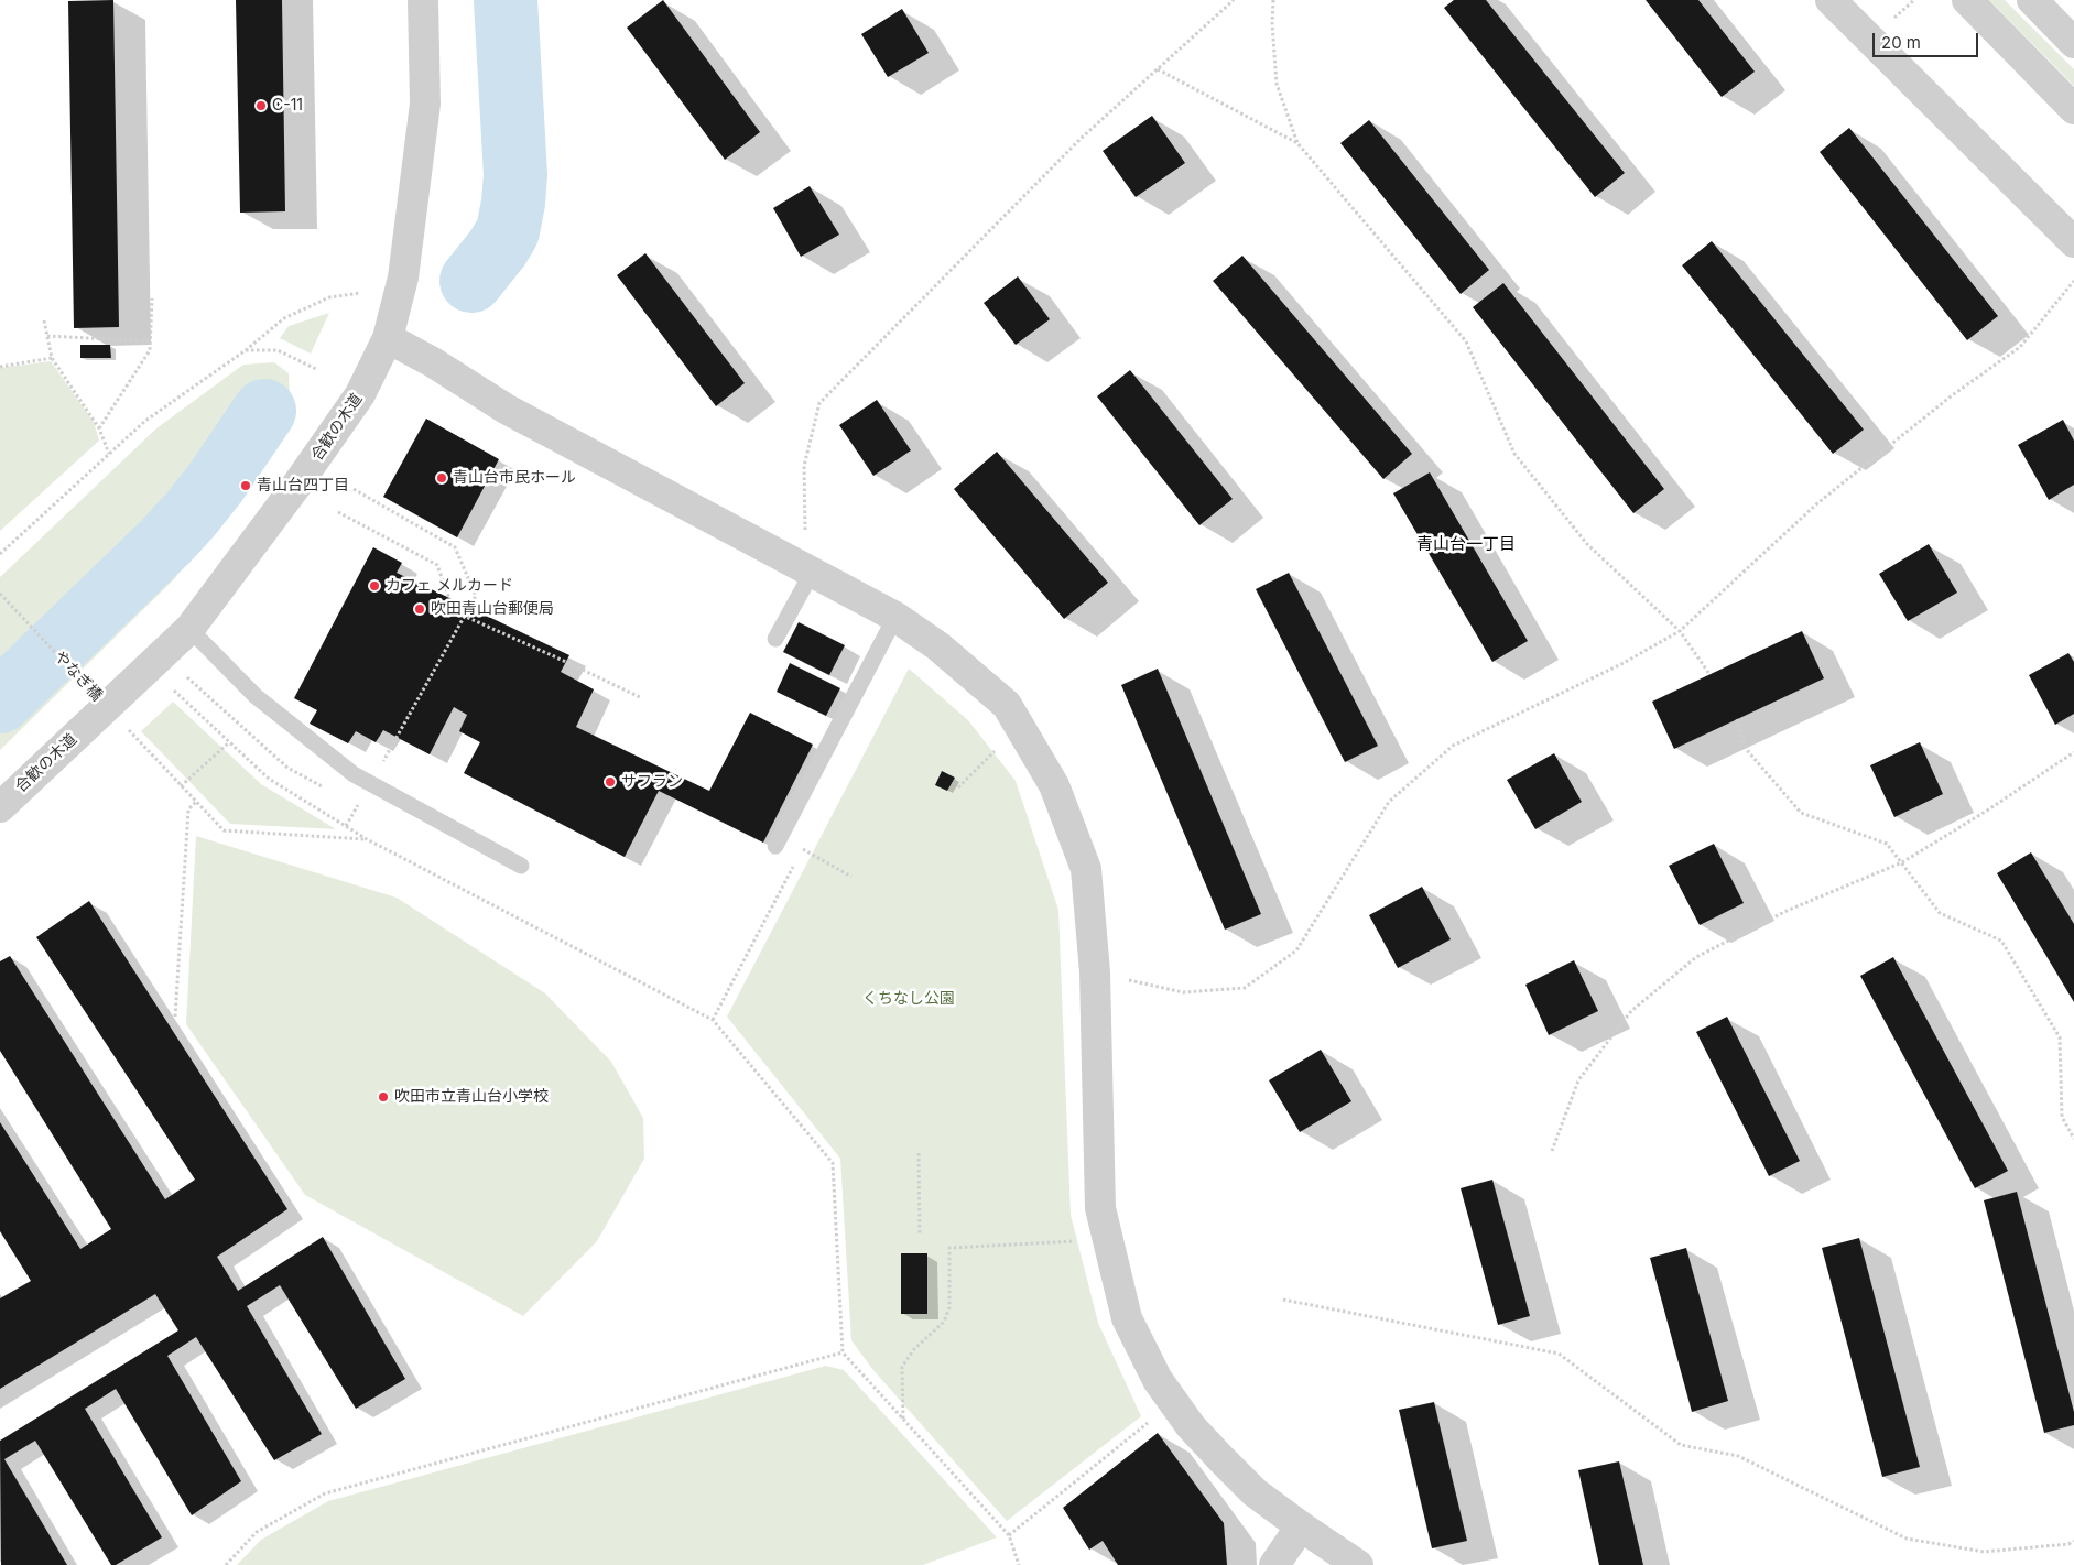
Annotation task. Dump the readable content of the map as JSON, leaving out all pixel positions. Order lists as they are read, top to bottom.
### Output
{
  "streets": {
    "street": ["合歓の木道"],
    "path": ["やなぎ橋"]
  },
  "districts": ["青山台一丁目"],
  "parks": ["くちなし公園"],
  "places": [
    "C-11",
    "青山台市民ホール",
    "青山台四丁目",
    "カフェ メルカード",
    "吹田青山台郵便局",
    "サフラン",
    "吹田市立青山台小学校"
  ],
  "scale_bar": "20 m"
}
